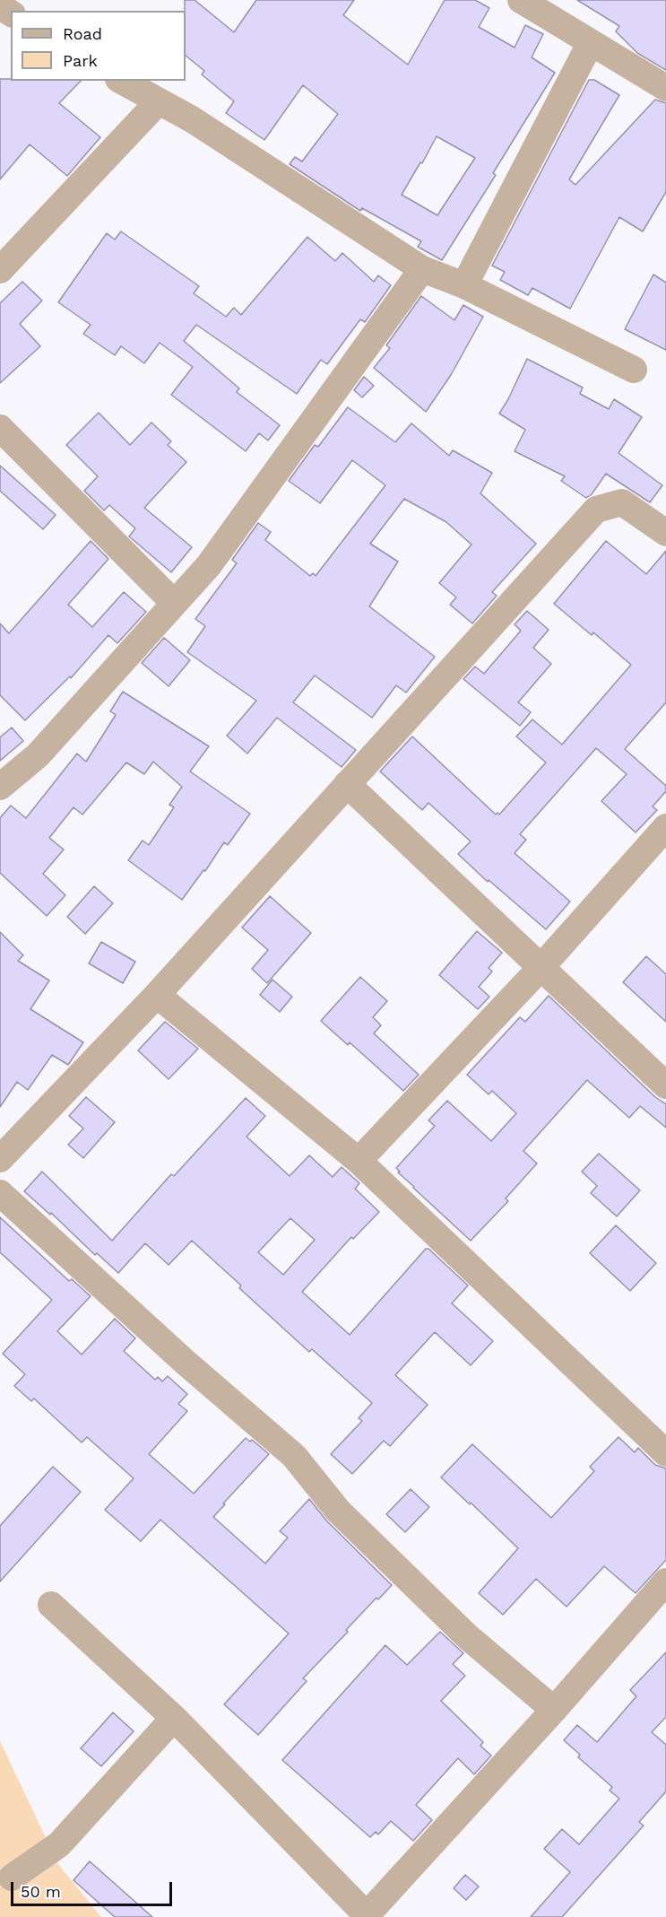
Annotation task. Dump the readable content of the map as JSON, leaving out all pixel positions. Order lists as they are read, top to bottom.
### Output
{
  "legend": ["Road", "Park"],
  "scale_bar": "50 m"
}
